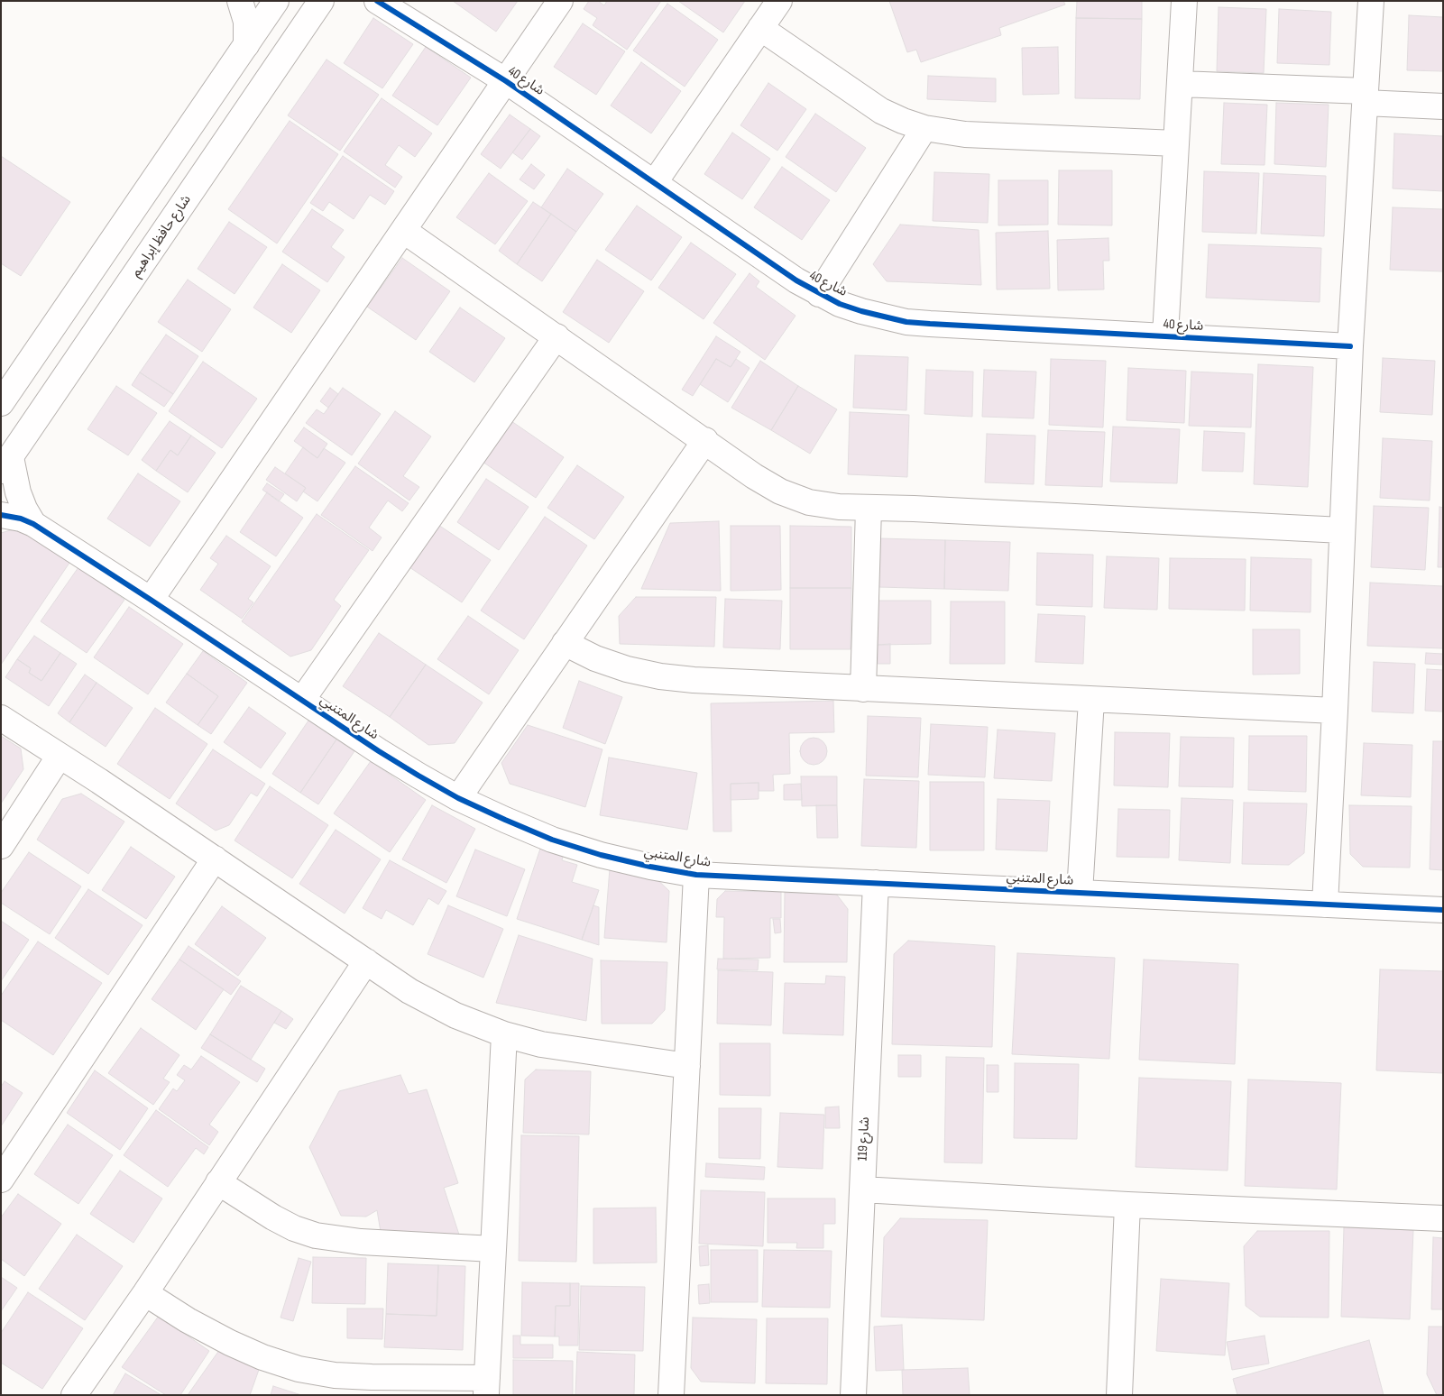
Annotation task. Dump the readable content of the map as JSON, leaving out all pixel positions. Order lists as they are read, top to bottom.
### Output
{
  "streets": {
    "street": [
      "شارع 40",
      "شارع حافظ إبراهيم",
      "شارع المتنبي",
      "شارع 119"
    ]
  },
  "crossings": [
    ["شارع المتنبي", "شارع 119"]
  ]
}
